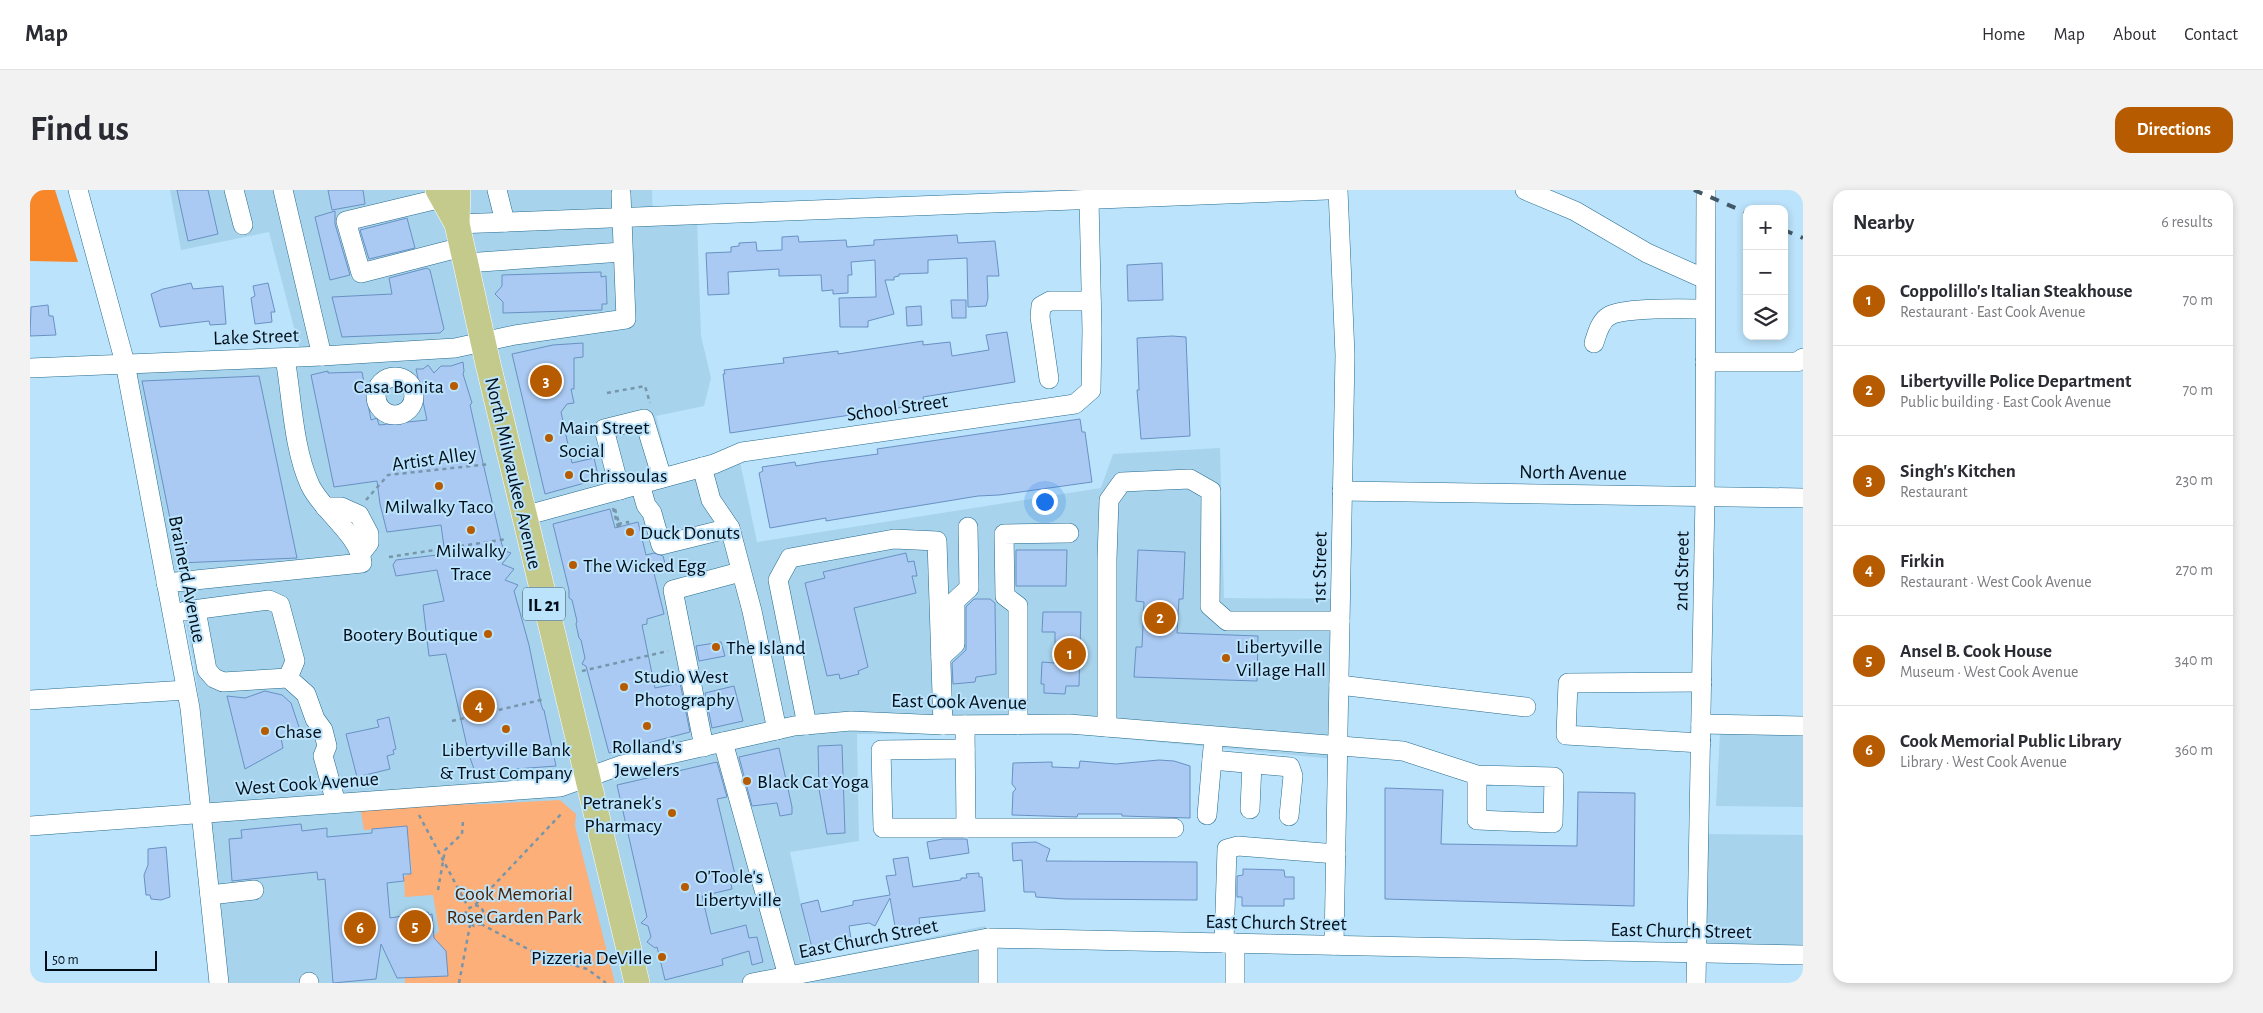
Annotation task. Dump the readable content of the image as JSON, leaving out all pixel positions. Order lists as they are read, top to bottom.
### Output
{
  "streets": {
    "main road": ["North Milwaukee Avenue", "IL 21"],
    "street": [
      "Lake Street",
      "School Street",
      "North Avenue",
      "1st Street",
      "2nd Street",
      "Brainerd Avenue",
      "East Cook Avenue",
      "West Cook Avenue",
      "East Church Street"
    ],
    "path": ["Artist Alley"]
  },
  "crossings": [
    ["Lake Street", "North Milwaukee Avenue"],
    ["Lake Street", "Brainerd Avenue"],
    ["School Street", "North Milwaukee Avenue"],
    ["North Avenue", "1st Street"],
    ["North Avenue", "2nd Street"],
    ["North Milwaukee Avenue", "East Cook Avenue"],
    ["North Milwaukee Avenue", "West Cook Avenue"],
    ["1st Street", "East Cook Avenue"],
    ["1st Street", "East Church Street"],
    ["2nd Street", "East Church Street"],
    ["Brainerd Avenue", "West Cook Avenue"],
    ["East Cook Avenue", "West Cook Avenue"]
  ],
  "parks": ["Cook Memorial Rose Garden Park"],
  "places": [
    "Casa Bonita",
    "Main Street Social",
    "Chrissoulas",
    "Milwalky Taco",
    "Milwalky Trace",
    "Duck Donuts",
    "The Wicked Egg",
    "Bootery Boutique",
    "The Island",
    "Libertyville Village Hall",
    "Studio West Photography",
    "Rolland's Jewelers",
    "Libertyville Bank & Trust Company",
    "Chase",
    "Black Cat Yoga",
    "Petranek's Pharmacy",
    "O'Toole's Libertyville",
    "Pizzeria DeVille"
  ],
  "scale_bar": "50 m",
  "page": {
    "header": "Map",
    "nav": [
      "Home",
      "Map",
      "About",
      "Contact"
    ],
    "buttons": "Directions",
    "title": "Find us",
    "heading": ["Nearby", "6 results"],
    "map_buttons": ["+", "−"],
    "list": [
      {
        "mark": "1",
        "name": "Coppolillo's Italian Steakhouse",
        "note": "Restaurant · East Cook Avenue",
        "value": "70 m"
      },
      {
        "mark": "2",
        "name": "Libertyville Police Department",
        "note": "Public building · East Cook Avenue",
        "value": "70 m"
      },
      {
        "mark": "3",
        "name": "Singh's Kitchen",
        "note": "Restaurant",
        "value": "230 m"
      },
      {
        "mark": "4",
        "name": "Firkin",
        "note": "Restaurant · West Cook Avenue",
        "value": "270 m"
      },
      {
        "mark": "5",
        "name": "Ansel B. Cook House",
        "note": "Museum · West Cook Avenue",
        "value": "340 m"
      },
      {
        "mark": "6",
        "name": "Cook Memorial Public Library",
        "note": "Library · West Cook Avenue",
        "value": "360 m"
      }
    ],
    "pins": [
      "3",
      "2",
      "1",
      "4",
      "5",
      "6"
    ],
    "scale": "50 m"
  }
}
